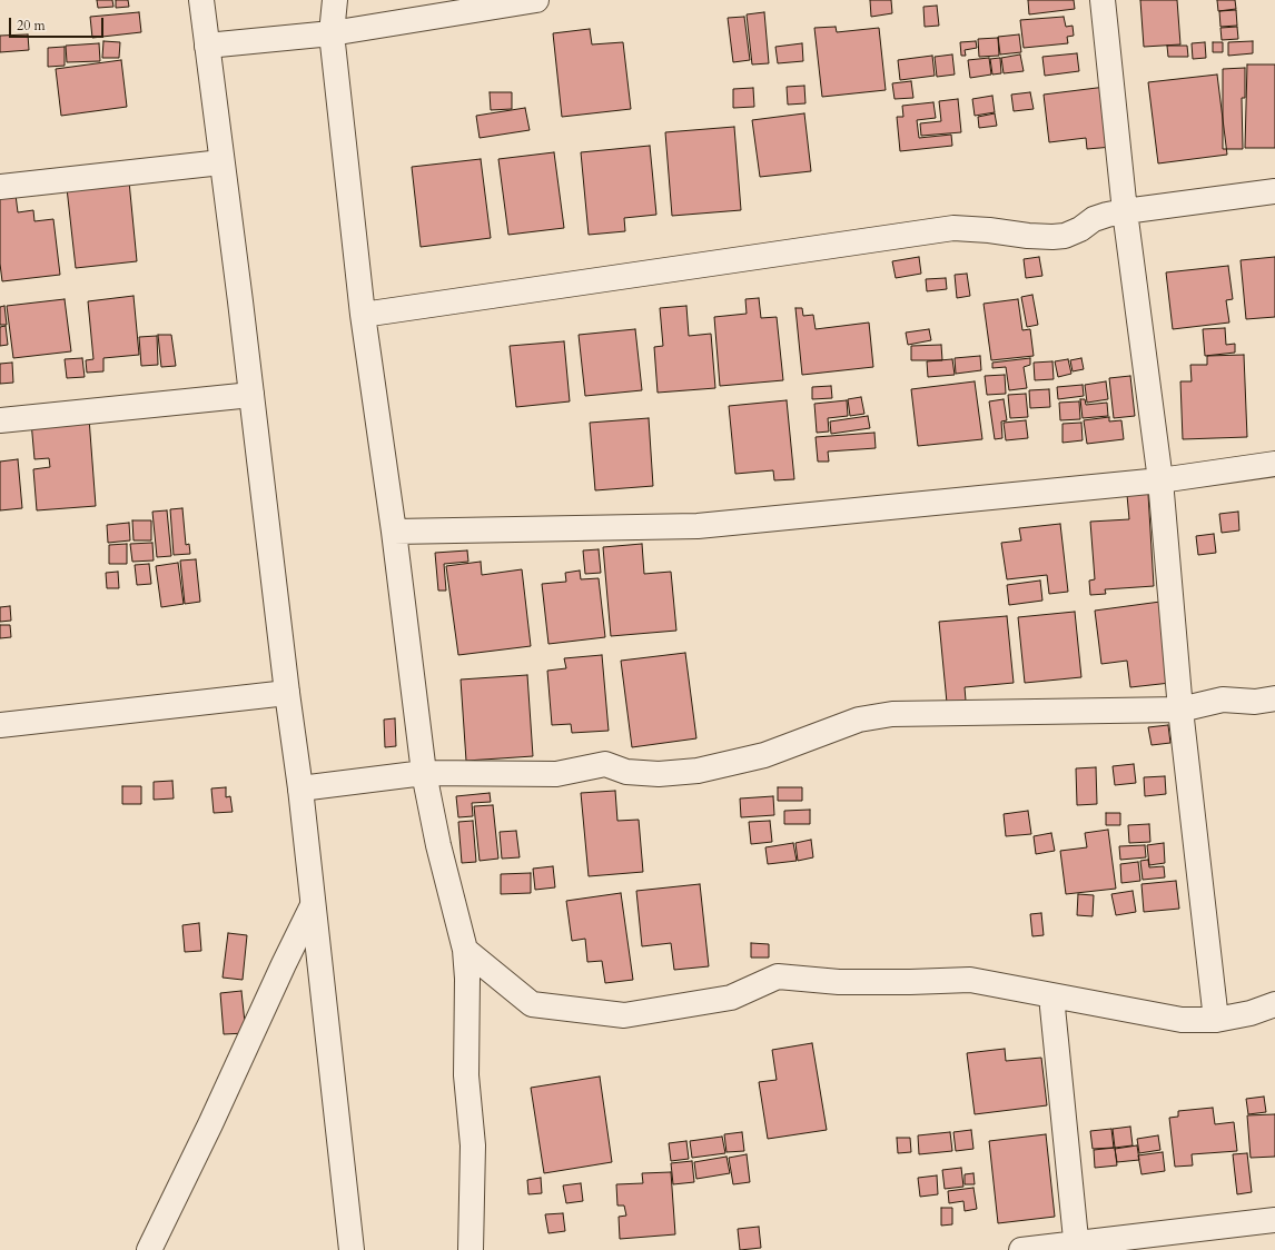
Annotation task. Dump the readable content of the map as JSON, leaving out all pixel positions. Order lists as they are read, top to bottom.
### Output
{
  "scale_bar": "20 m"
}
